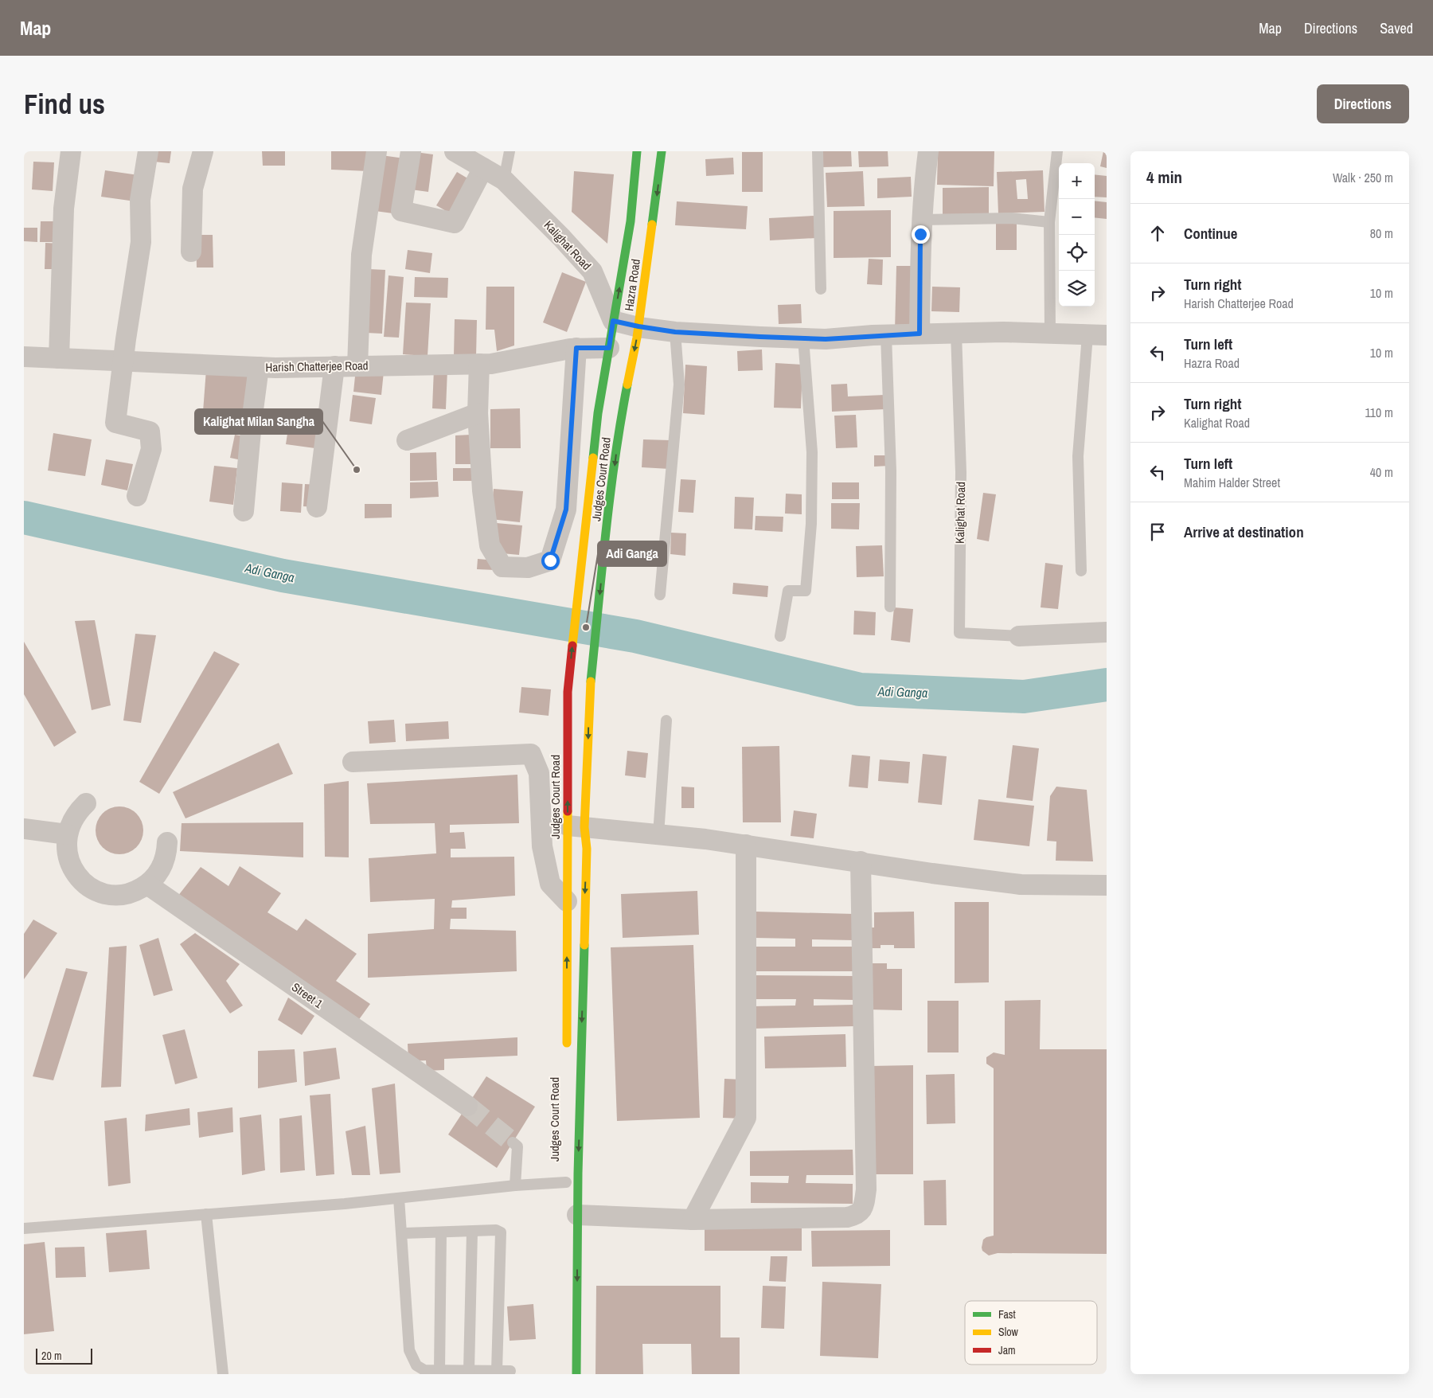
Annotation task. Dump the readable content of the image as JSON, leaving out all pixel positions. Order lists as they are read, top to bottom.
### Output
{
  "streets": {
    "main road": ["Hazra Road", "Judges Court Road"],
    "street": ["Kalighat Road", "Harish Chatterjee Road", "Street 1"]
  },
  "crossings": [
    ["Kalighat Road", "Hazra Road"],
    ["Hazra Road", "Harish Chatterjee Road"],
    ["Hazra Road", "Judges Court Road"]
  ],
  "water": ["Adi Ganga"],
  "places": ["Kalighat Milan Sangha", "Adi Ganga"],
  "legend": ["Fast", "Slow", "Jam"],
  "scale_bar": "20 m",
  "page": {
    "header": "Map",
    "nav": ["Map", "Directions", "Saved"],
    "buttons": "Directions",
    "title": "Find us",
    "heading": ["4 min", "Walk · 250 m"],
    "map_buttons": ["+", "−"],
    "list": [
      ["Continue", "80 m"],
      ["Turn right", "Harish Chatterjee Road", "10 m"],
      ["Turn left", "Hazra Road", "10 m"],
      ["Turn right", "Kalighat Road", "110 m"],
      ["Turn left", "Mahim Halder Street", "40 m"],
      "Arrive at destination"
    ],
    "scale": "20 m"
  }
}
